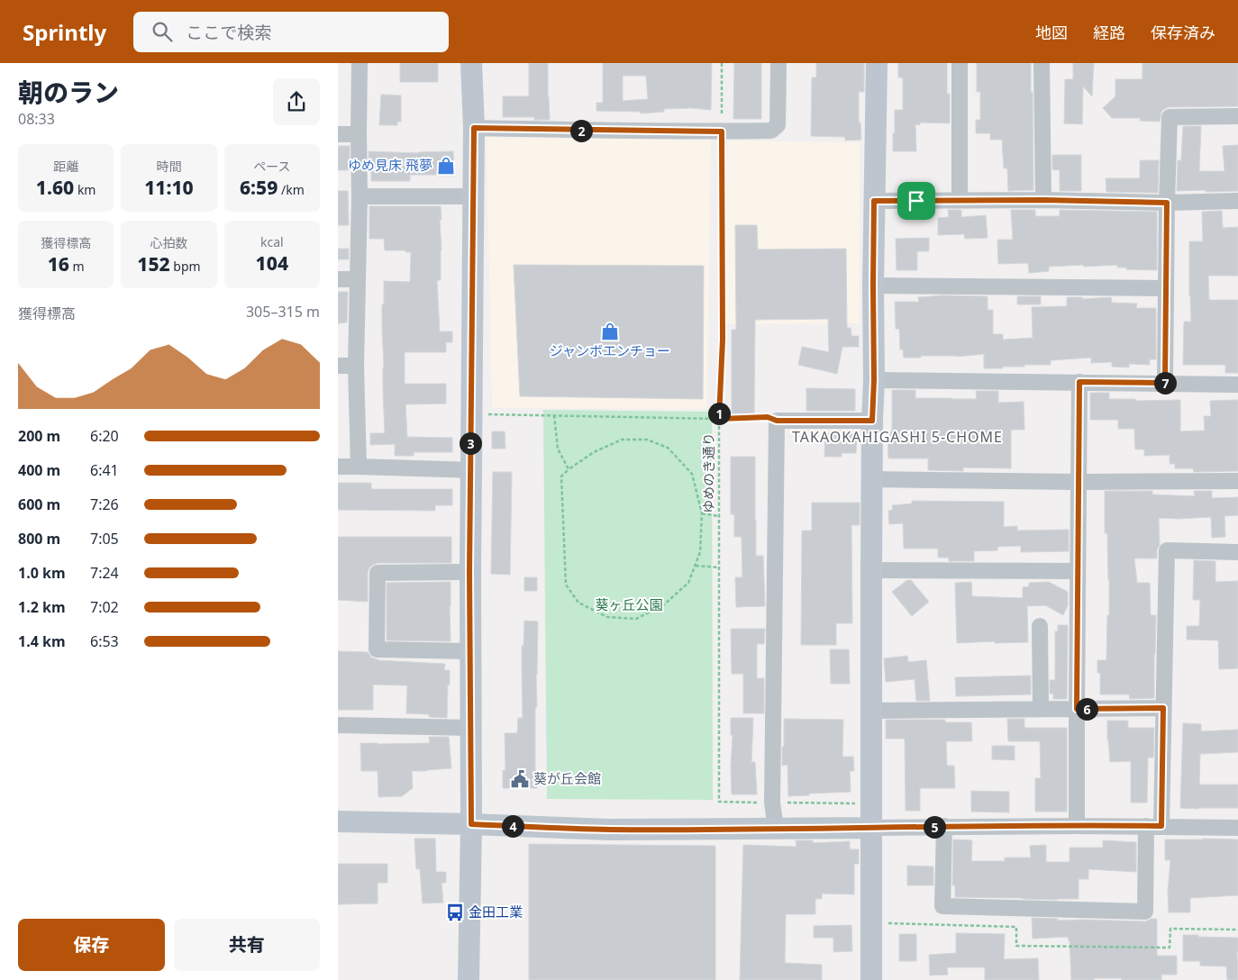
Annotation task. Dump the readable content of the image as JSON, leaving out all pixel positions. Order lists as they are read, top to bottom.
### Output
{
  "streets": {
    "path": ["ゆめのき通り"]
  },
  "districts": ["TAKAOKAHIGASHI 5-CHOME"],
  "parks": ["葵ヶ丘公園"],
  "places": {
    "shop": ["ゆめ見床 飛夢", "ジャンボエンチョー"],
    "public building": ["葵が丘会館"],
    "bus stop": ["金田工業"]
  },
  "page": {
    "header": "Sprintly",
    "search": "ここで検索",
    "nav": ["地図", "経路", "保存済み"],
    "heading": ["朝のラン", "08:33"],
    "pins": [
      "2",
      "7",
      "1",
      "3",
      "6",
      "4",
      "5"
    ],
    "stats": [
      ["距離", "1.60 km"],
      ["時間", "11:10"],
      ["ペース", "6:59 /km"],
      ["獲得標高", "16 m"],
      ["心拍数", "152 bpm"],
      ["kcal", "104"]
    ],
    "chart": ["獲得標高", "305–315 m"],
    "list": [
      {
        "name": "200 m",
        "note": "6:20"
      },
      {
        "name": "400 m",
        "note": "6:41"
      },
      {
        "name": "600 m",
        "note": "7:26"
      },
      {
        "name": "800 m",
        "note": "7:05"
      },
      {
        "name": "1.0 km",
        "note": "7:24"
      },
      {
        "name": "1.2 km",
        "note": "7:02"
      },
      {
        "name": "1.4 km",
        "note": "6:53"
      }
    ],
    "buttons": ["保存", "共有"]
  }
}
